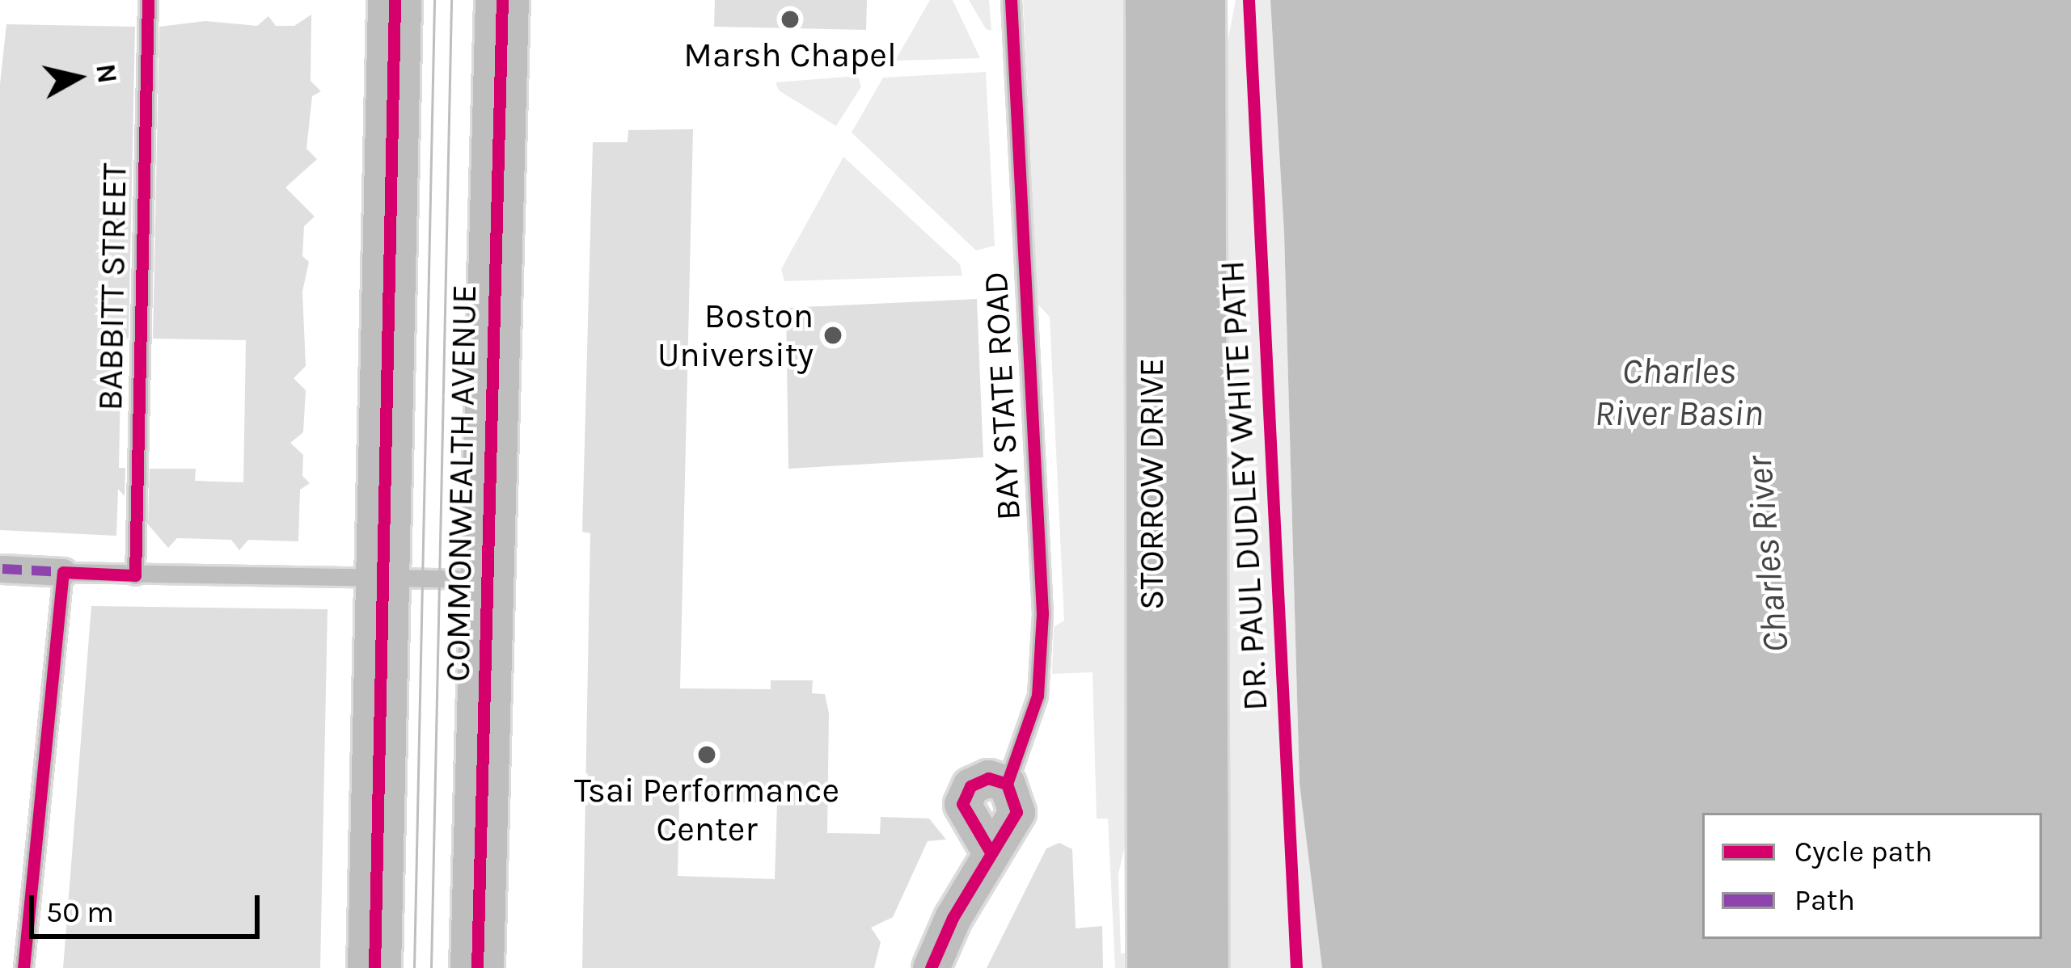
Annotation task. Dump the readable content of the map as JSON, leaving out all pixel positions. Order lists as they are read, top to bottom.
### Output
{
  "streets": {
    "main road": ["COMMONWEALTH AVENUE", "STORROW DRIVE"],
    "street": ["BAY STATE ROAD"],
    "lane": ["BABBITT STREET"],
    "cycle path": ["DR. PAUL DUDLEY WHITE PATH"]
  },
  "water": ["Charles River Basin", "Charles River"],
  "places": ["Marsh Chapel", "Boston University", "Tsai Performance Center"],
  "legend": ["Cycle path", "Path"],
  "scale_bar": "50 m",
  "north": "right"
}
